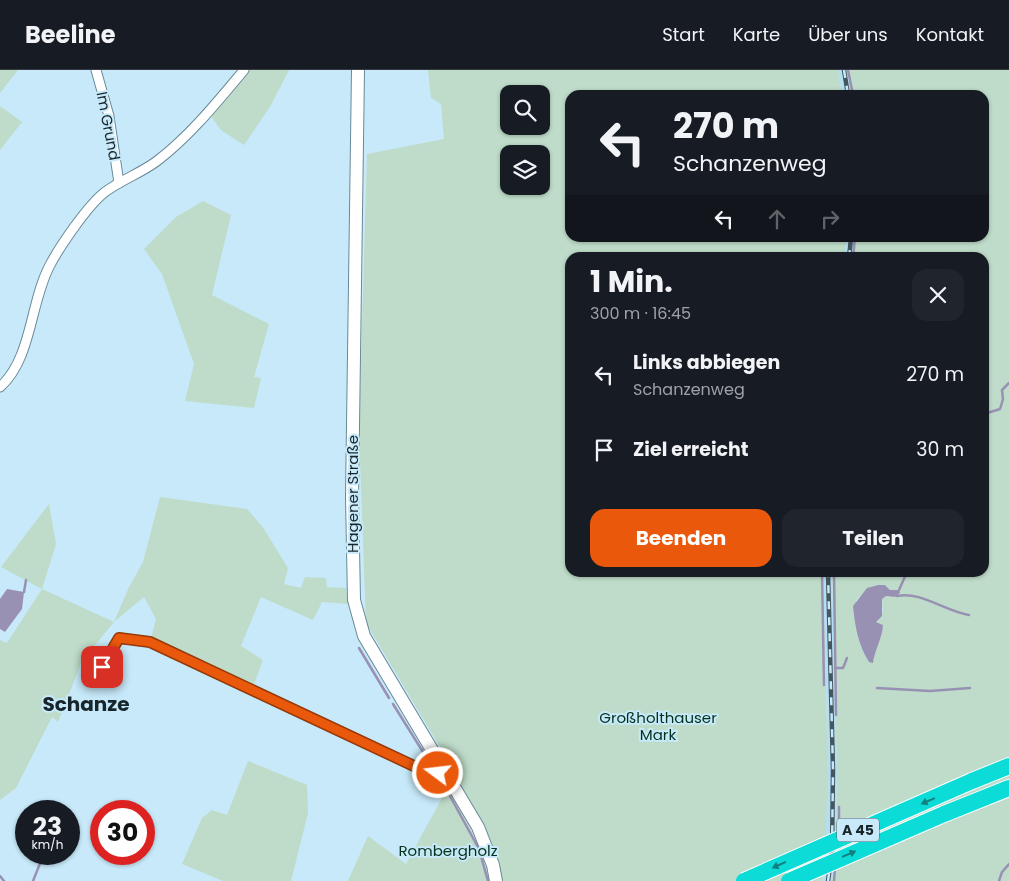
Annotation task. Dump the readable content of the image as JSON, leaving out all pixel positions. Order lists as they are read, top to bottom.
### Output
{
  "streets": {
    "highway": ["A 45"],
    "main road": ["Hagener Straße"],
    "street": ["Im Grund"]
  },
  "districts": ["Schanze"],
  "parks": ["Großholthauser Mark", "Rombergholz"],
  "page": {
    "header": "Beeline",
    "nav": [
      "Start",
      "Karte",
      "Über uns",
      "Kontakt"
    ],
    "turn": ["270 m", "Schanzenweg"],
    "heading": ["1 Min.", "300 m · 16:45"],
    "list": [
      {
        "name": "Links abbiegen",
        "note": "Schanzenweg",
        "value": "270 m"
      },
      {
        "name": "Ziel erreicht",
        "value": "30 m"
      }
    ],
    "buttons": ["Beenden", "Teilen"],
    "speed": "23 km/h",
    "limit": "30"
  }
}
